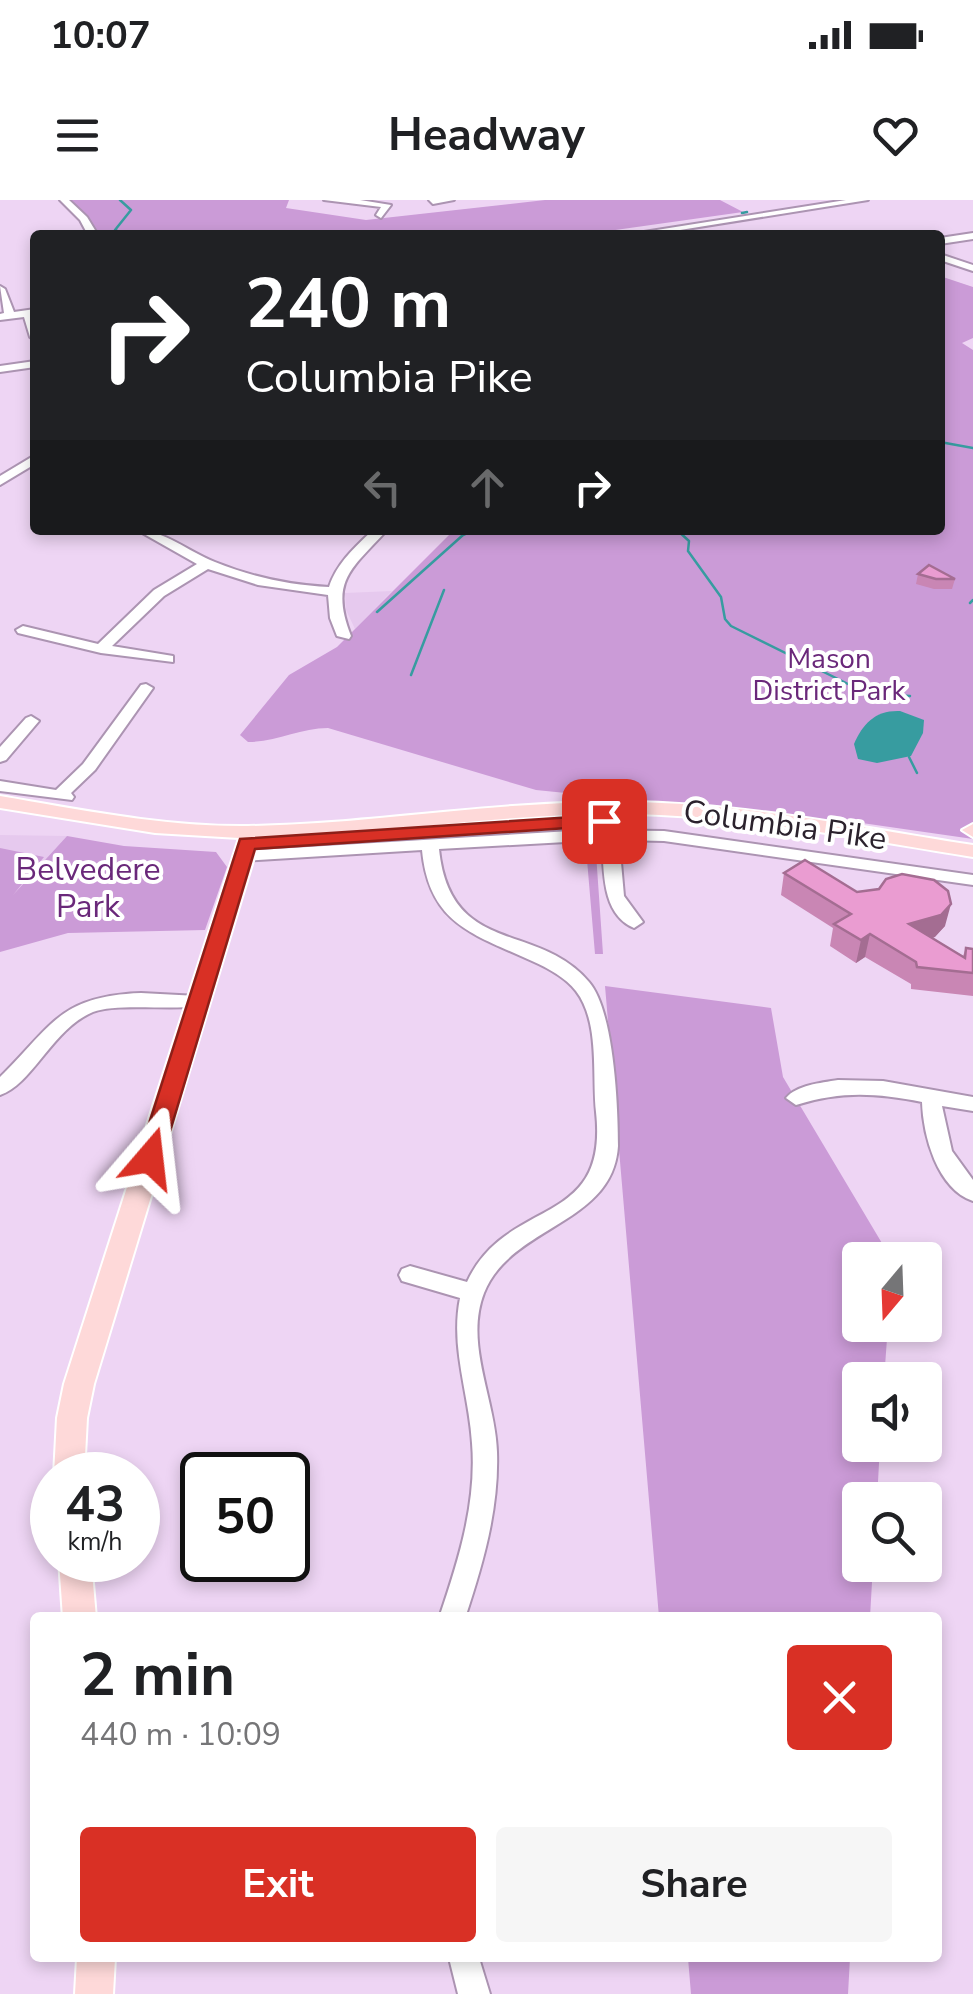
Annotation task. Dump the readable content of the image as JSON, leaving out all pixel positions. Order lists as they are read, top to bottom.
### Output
{
  "streets": {
    "main road": ["Columbia Pike"]
  },
  "parks": ["Mason District Park", "Belvedere Park"],
  "north": "bottom",
  "page": {
    "status": "10:07",
    "header": "Headway",
    "turn": ["240 m", "Columbia Pike"],
    "speed": "43 km/h",
    "limit": "50",
    "heading": ["2 min", "440 m · 10:09"],
    "buttons": ["Exit", "Share"]
  }
}
